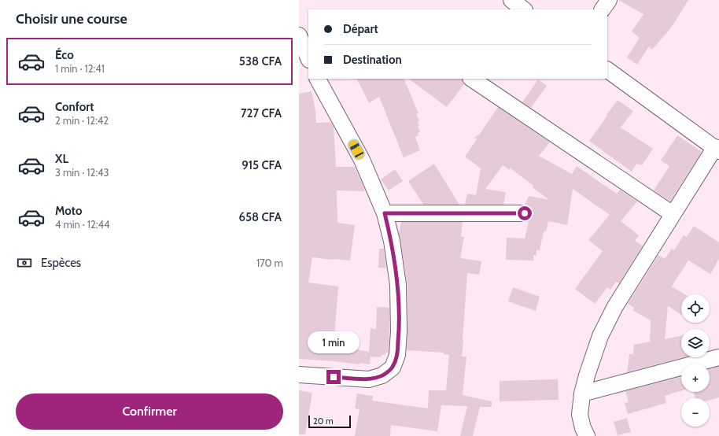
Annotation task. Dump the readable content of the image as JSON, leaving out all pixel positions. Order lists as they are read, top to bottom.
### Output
{
  "scale_bar": "20 m",
  "page": {
    "heading": "Choisir une course",
    "banner": ["Départ", "Destination"],
    "list": [
      {
        "name": "Éco",
        "note": "1 min · 12:41",
        "value": "538 CFA"
      },
      {
        "name": "Confort",
        "note": "2 min · 12:42",
        "value": "727 CFA"
      },
      {
        "name": "XL",
        "note": "3 min · 12:43",
        "value": "915 CFA"
      },
      {
        "name": "Moto",
        "note": "4 min · 12:44",
        "value": "658 CFA"
      }
    ],
    "pay": ["Espèces", "170 m"],
    "map_buttons": ["+", "−"],
    "bubble": "1 min",
    "buttons": "Confirmer",
    "scale": "20 m"
  }
}
